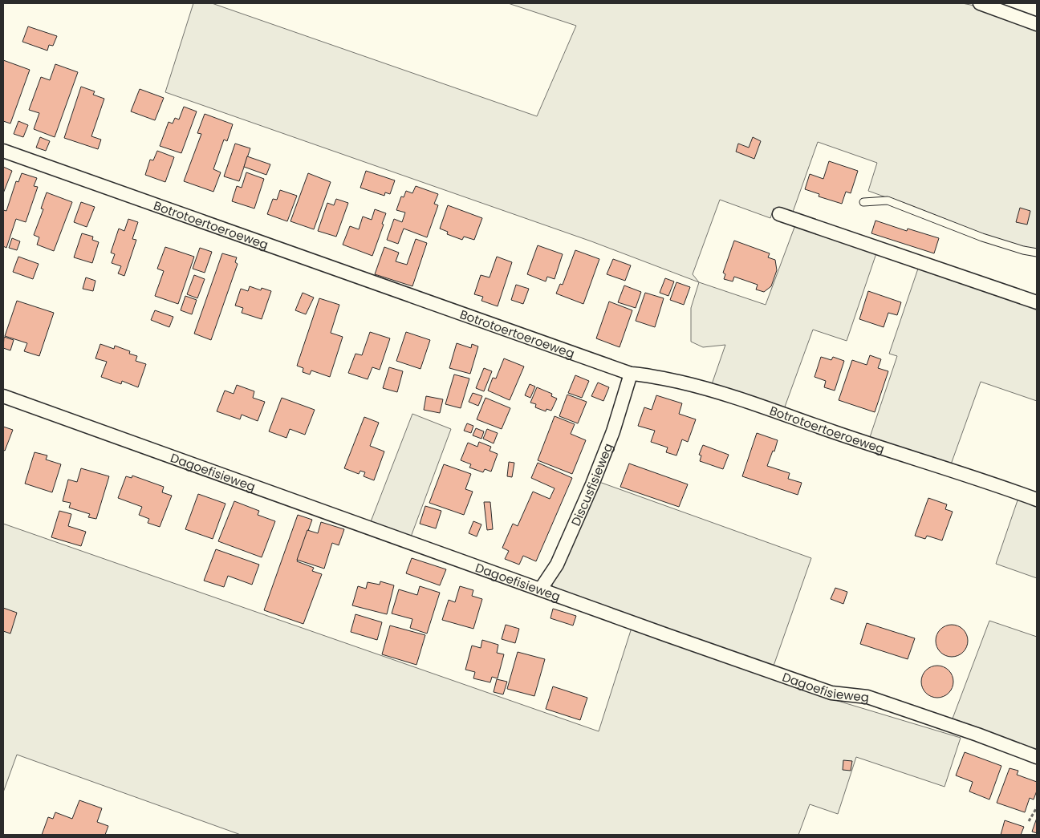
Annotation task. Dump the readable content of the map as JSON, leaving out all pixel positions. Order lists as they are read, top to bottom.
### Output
{
  "streets": {
    "street": ["Botrotoertoeroeweg", "Dagoefisieweg", "Discusfisieweg"]
  },
  "crossings": [
    ["Botrotoertoeroeweg", "Discusfisieweg"],
    ["Dagoefisieweg", "Discusfisieweg"]
  ]
}
